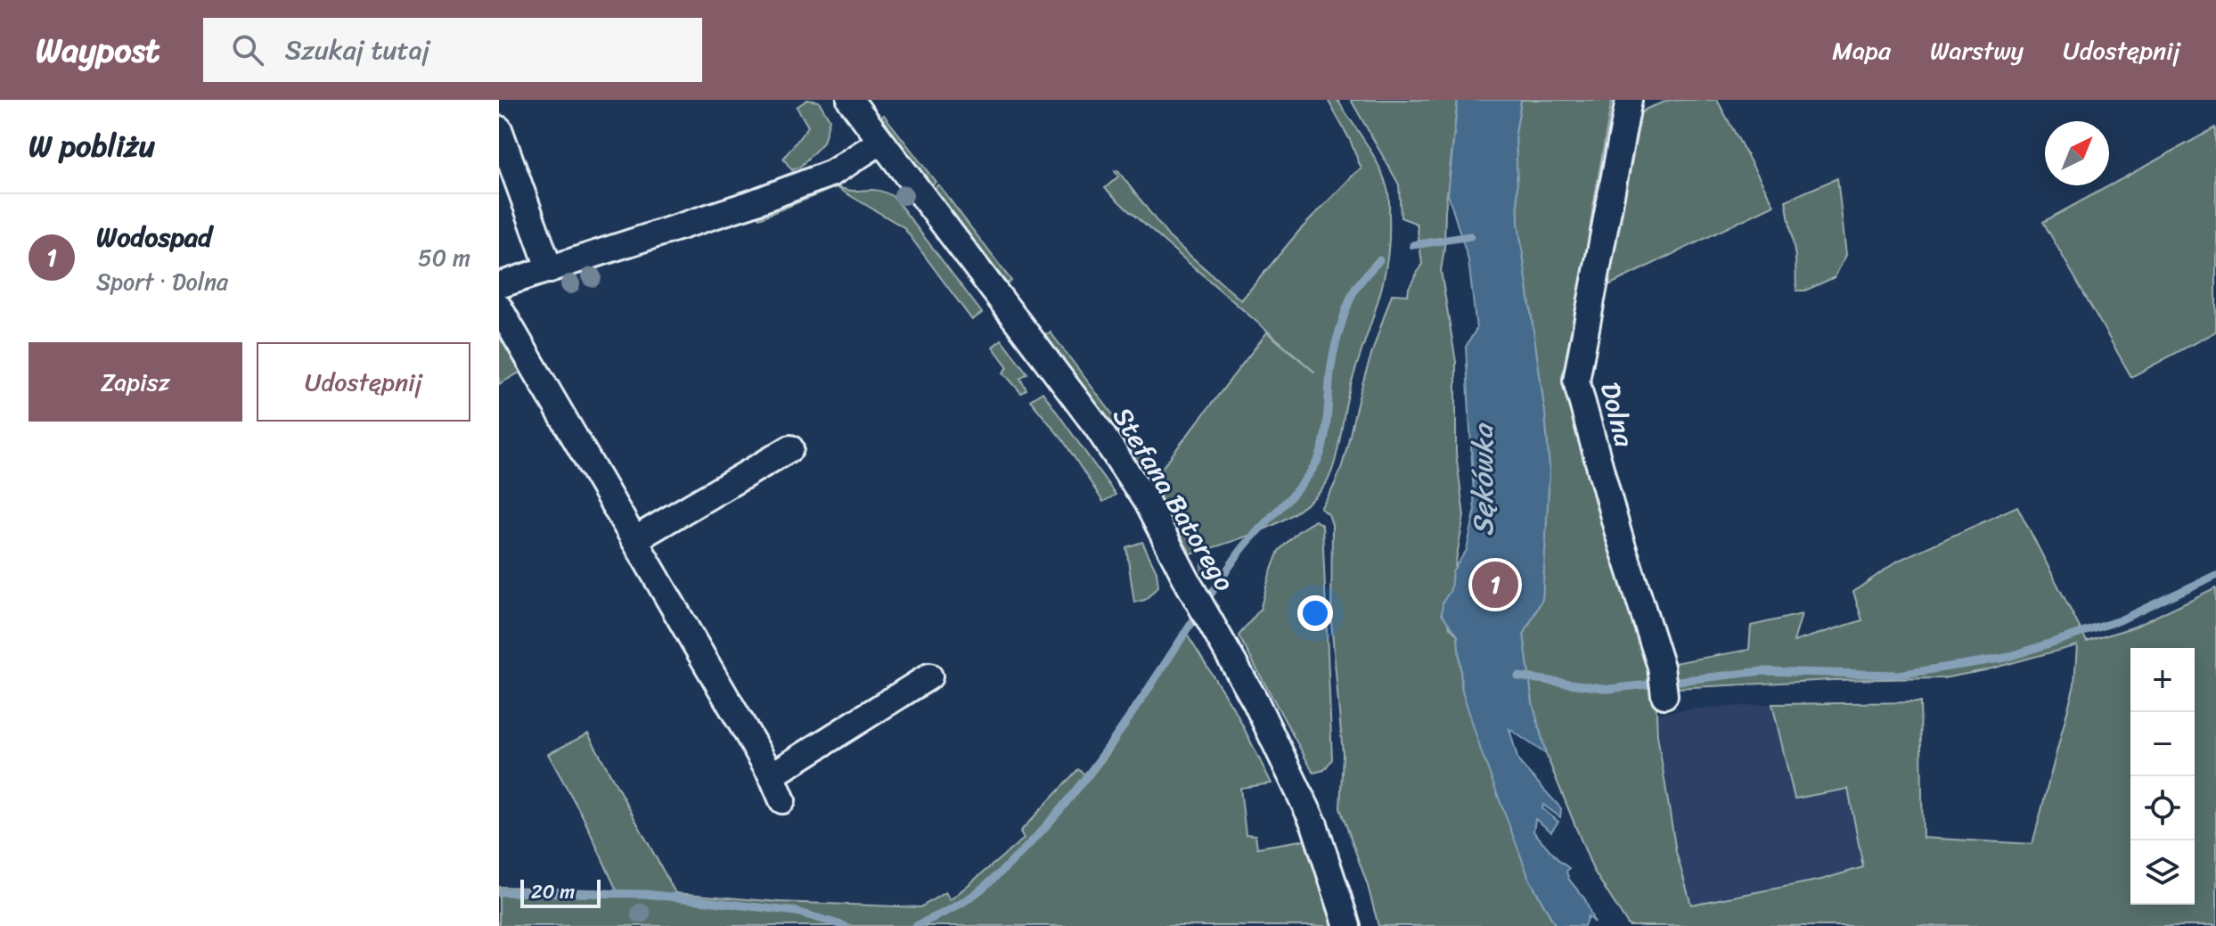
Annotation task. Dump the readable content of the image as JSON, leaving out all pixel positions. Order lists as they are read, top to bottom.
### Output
{
  "streets": {
    "street": ["Dolna", "Stefana Batorego"]
  },
  "water": ["Sękówka"],
  "scale_bar": "20 m",
  "north": "top right",
  "page": {
    "header": "Waypost",
    "search": "Szukaj tutaj",
    "nav": ["Mapa", "Warstwy", "Udostępnij"],
    "heading": "W pobliżu",
    "list": [
      {
        "mark": "1",
        "name": "Wodospad",
        "note": "Sport · Dolna",
        "value": "50 m"
      }
    ],
    "buttons": ["Zapisz", "Udostępnij"],
    "pins": "1",
    "map_buttons": ["+", "−"],
    "scale": "20 m"
  }
}
